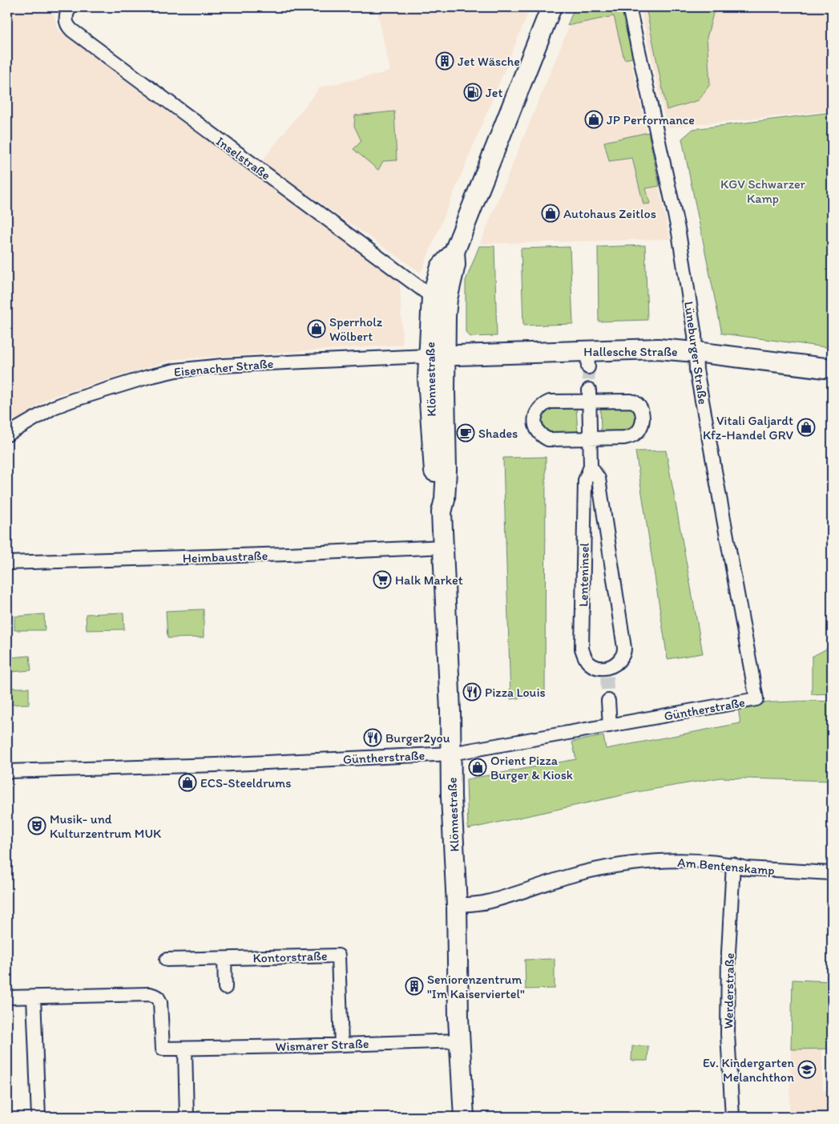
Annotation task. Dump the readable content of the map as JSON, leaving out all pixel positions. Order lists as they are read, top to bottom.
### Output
{
  "streets": {
    "main road": ["Hallesche Straße", "Klönnestraße"],
    "street": [
      "Inselstraße",
      "Lüneburger Straße",
      "Eisenacher Straße",
      "Heimbaustraße",
      "Lenteninsel",
      "Güntherstraße",
      "Am Bentenskamp",
      "Kontorstraße",
      "Werderstraße",
      "Wismarer Straße"
    ]
  },
  "crossings": [
    ["Inselstraße", "Klönnestraße"],
    ["Hallesche Straße", "Lüneburger Straße"],
    ["Hallesche Straße", "Eisenacher Straße"],
    ["Hallesche Straße", "Klönnestraße"],
    ["Lüneburger Straße", "Güntherstraße"],
    ["Eisenacher Straße", "Klönnestraße"],
    ["Klönnestraße", "Heimbaustraße"],
    ["Klönnestraße", "Güntherstraße"],
    ["Klönnestraße", "Am Bentenskamp"],
    ["Klönnestraße", "Wismarer Straße"],
    ["Am Bentenskamp", "Werderstraße"],
    ["Kontorstraße", "Wismarer Straße"]
  ],
  "parks": ["KGV Schwarzer Kamp"],
  "places": {
    "building": ["Jet Wäsche", "Seniorenzentrum \"Im Kaiserviertel\""],
    "fuel station": ["Jet"],
    "shop": [
      "JP Performance",
      "Autohaus Zeitlos",
      "Sperrholz Wölbert",
      "Vitali Galjardt Kfz-Handel GRV",
      "Orient Pizza Burger & Kiosk",
      "ECS-Steeldrums"
    ],
    "cafe": ["Shades"],
    "supermarket": ["Halk Market"],
    "restaurant": ["Pizza Louis", "Burger2you"],
    "theatre": ["Musik- und Kulturzentrum MUK"],
    "school or university": ["Ev. Kindergarten Melanchthon"]
  }
}
